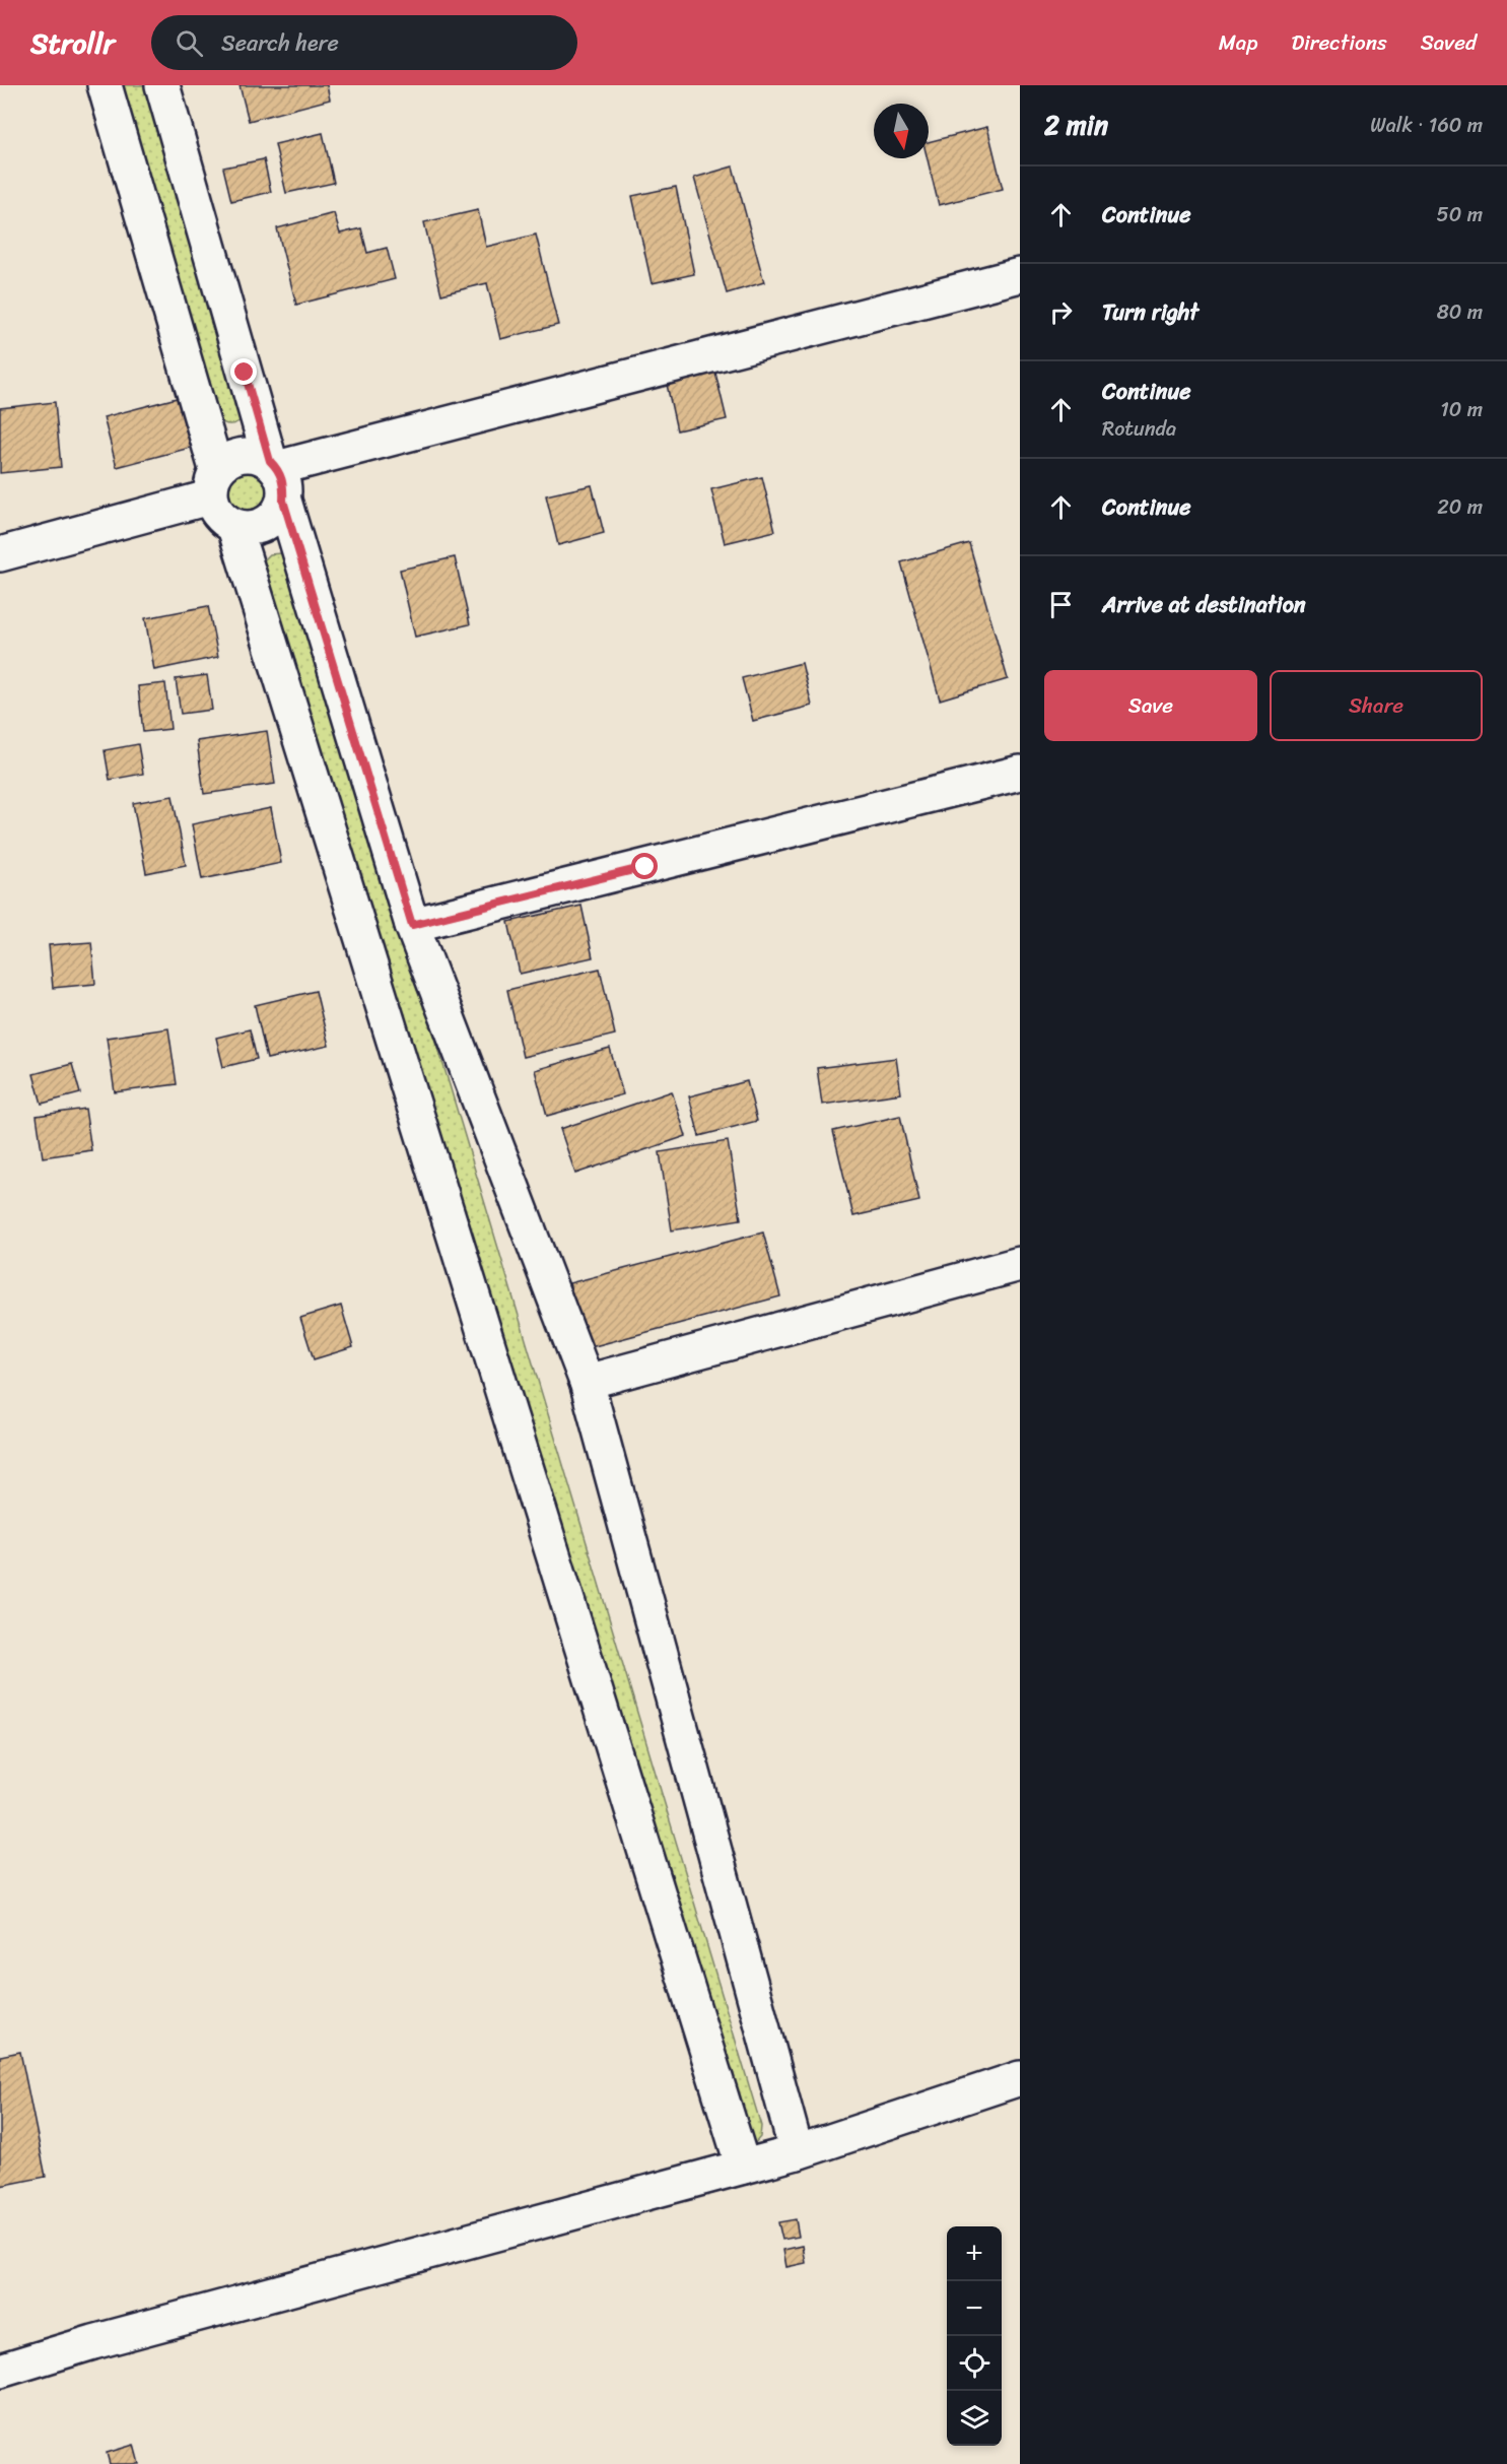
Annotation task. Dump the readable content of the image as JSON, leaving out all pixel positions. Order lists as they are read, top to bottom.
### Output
{
  "north": "bottom",
  "page": {
    "header": "Strollr",
    "search": "Search here",
    "nav": ["Map", "Directions", "Saved"],
    "heading": ["2 min", "Walk · 160 m"],
    "list": [
      ["Continue", "50 m"],
      ["Turn right", "80 m"],
      ["Continue", "Rotunda", "10 m"],
      ["Continue", "20 m"],
      "Arrive at destination"
    ],
    "buttons": ["Save", "Share"],
    "map_buttons": ["+", "−"]
  }
}
